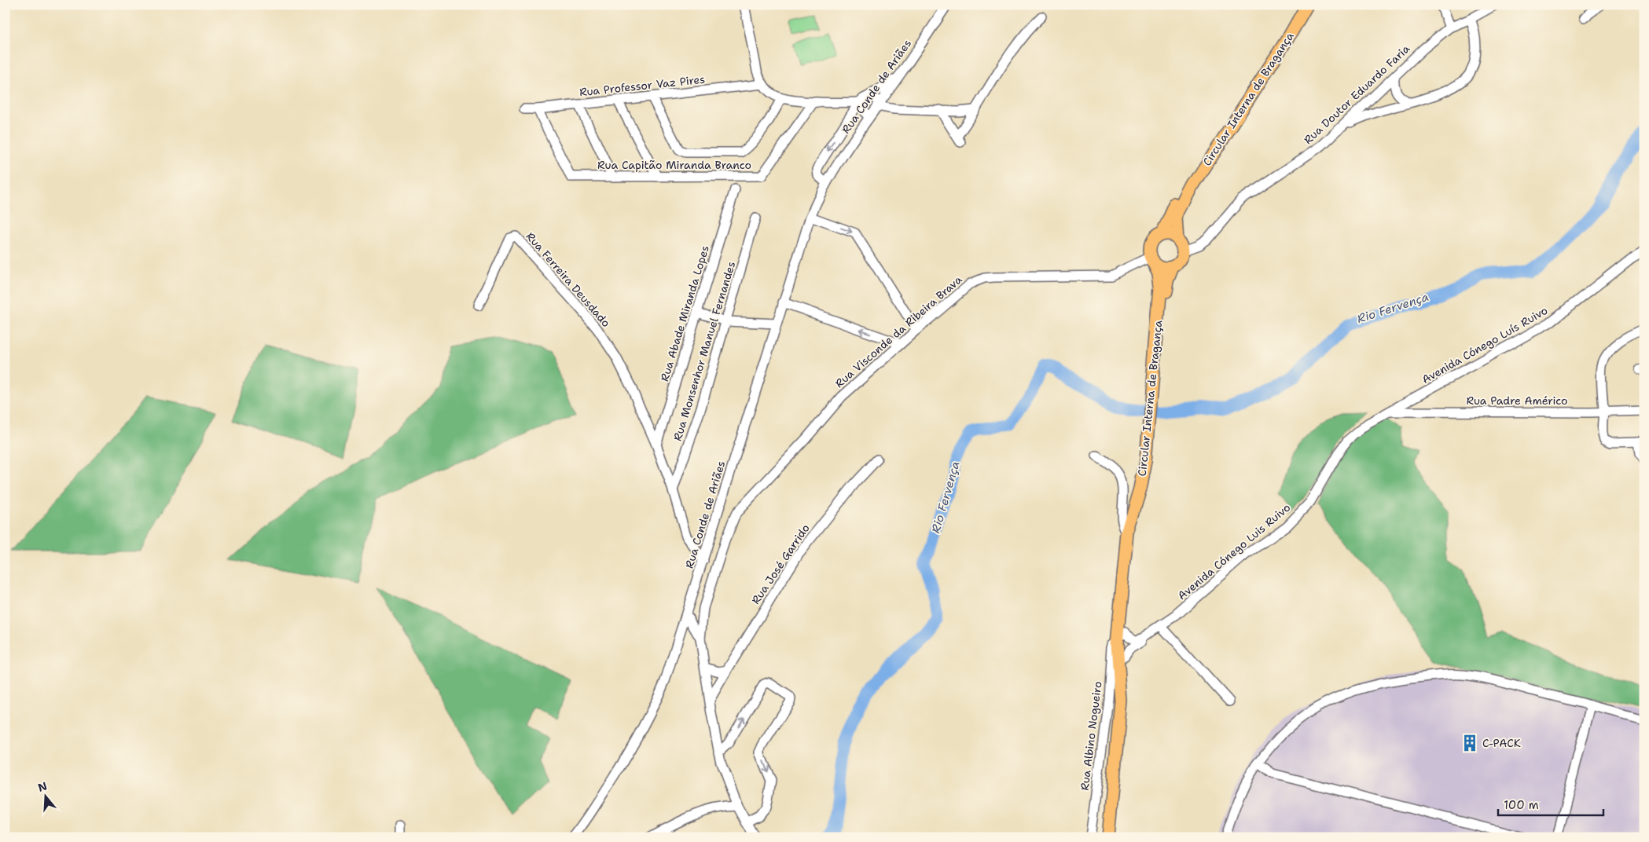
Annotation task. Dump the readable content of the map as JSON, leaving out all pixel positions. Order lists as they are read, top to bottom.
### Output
{
  "streets": {
    "main road": ["Circular Interna de Bragança"],
    "street": [
      "Rua Professor Vaz Pires",
      "Rua Conde de Ariães",
      "Rua Doutor Eduardo Faria",
      "Rua Capitão Miranda Branco",
      "Rua Ferreira Deusdado",
      "Rua Abade Miranda Lopes",
      "Rua Visconde da Ribeira Brava",
      "Avenida Cónego Luís Ruivo",
      "Rua Monsenhor Manuel Fernandes",
      "Rua Padre Américo",
      "Avenida Cónego Luis Ruivo",
      "Rua José Garrido",
      "Rua Albino Nogueiro"
    ]
  },
  "crossings": [
    ["Rua Professor Vaz Pires", "Rua Capitão Miranda Branco"],
    ["Rua Conde de Ariães", "Rua Ferreira Deusdado"],
    ["Rua Doutor Eduardo Faria", "Circular Interna de Bragança"],
    ["Rua Doutor Eduardo Faria", "Rua Visconde da Ribeira Brava"],
    ["Circular Interna de Bragança", "Rua Visconde da Ribeira Brava"],
    ["Circular Interna de Bragança", "Rua Albino Nogueiro"],
    ["Rua Ferreira Deusdado", "Rua Abade Miranda Lopes"],
    ["Rua Ferreira Deusdado", "Rua Monsenhor Manuel Fernandes"],
    ["Rua Visconde da Ribeira Brava", "Rua José Garrido"],
    ["Avenida Cónego Luís Ruivo", "Rua Padre Américo"],
    ["Avenida Cónego Luís Ruivo", "Avenida Cónego Luis Ruivo"],
    ["Rua Padre Américo", "Avenida Cónego Luis Ruivo"]
  ],
  "water": ["Rio Fervença"],
  "places": {
    "building": ["C-PACK"]
  },
  "scale_bar": "100 m",
  "north": "top"
}
